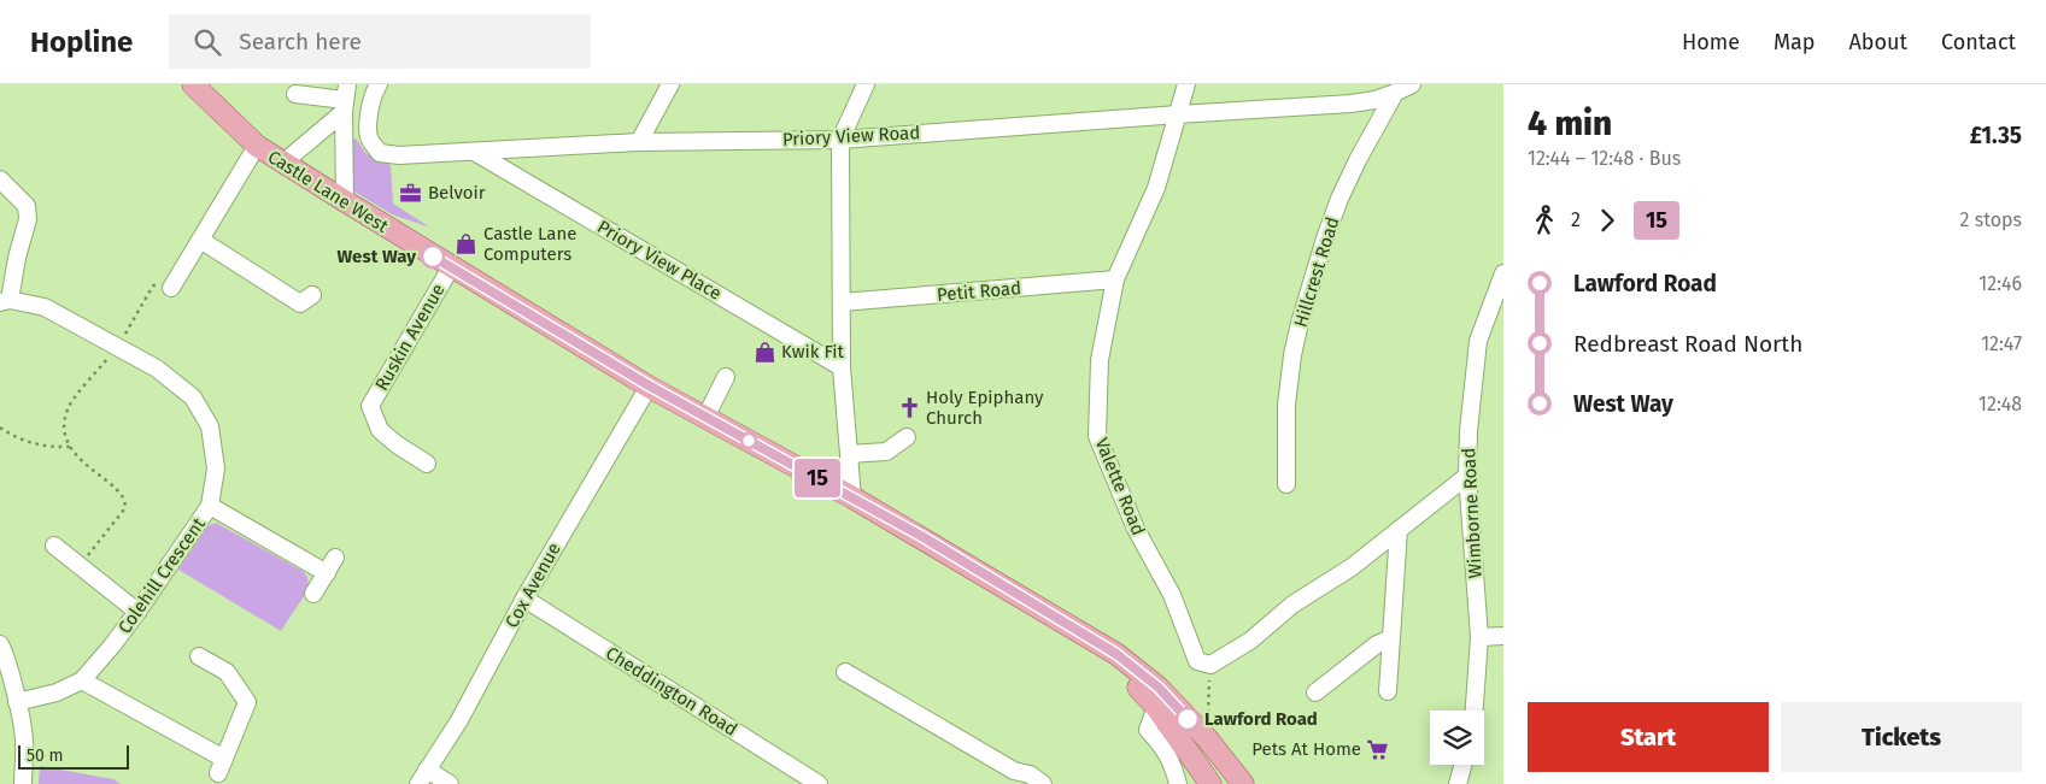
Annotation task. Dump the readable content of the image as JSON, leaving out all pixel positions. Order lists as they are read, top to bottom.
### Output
{
  "streets": {
    "main road": ["Castle Lane West"],
    "street": [
      "Priory View Road",
      "Priory View Place",
      "Hillcrest Road",
      "Petit Road",
      "Ruskin Avenue",
      "Valette Road",
      "Wimborne Road",
      "Colehill Crescent",
      "Cox Avenue",
      "Cheddington Road"
    ]
  },
  "crossings": [
    ["Priory View Road", "Priory View Place"],
    ["Priory View Road", "Hillcrest Road"],
    ["Priory View Road", "Valette Road"],
    ["Castle Lane West", "Ruskin Avenue"],
    ["Castle Lane West", "Cox Avenue"],
    ["Petit Road", "Valette Road"],
    ["Cox Avenue", "Cheddington Road"]
  ],
  "places": {
    "office": ["Belvoir"],
    "shop": ["Castle Lane Computers", "Kwik Fit"],
    "other": ["West Way", "Lawford Road"],
    "church": ["Holy Epiphany Church"],
    "supermarket": ["Pets At Home"]
  },
  "lines": ["bus line 15"],
  "scale_bar": "50 m",
  "page": {
    "header": "Hopline",
    "search": "Search here",
    "nav": [
      "Home",
      "Map",
      "About",
      "Contact"
    ],
    "on_map": "15",
    "heading": ["4 min", "12:44 – 12:48 · Bus", "£1.35"],
    "legs": ["2", "15", "2 stops"],
    "list": [
      {
        "name": "Lawford Road",
        "value": "12:46"
      },
      {
        "name": "Redbreast Road North",
        "value": "12:47"
      },
      {
        "name": "West Way",
        "value": "12:48"
      }
    ],
    "buttons": ["Start", "Tickets"],
    "scale": "50 m"
  }
}
